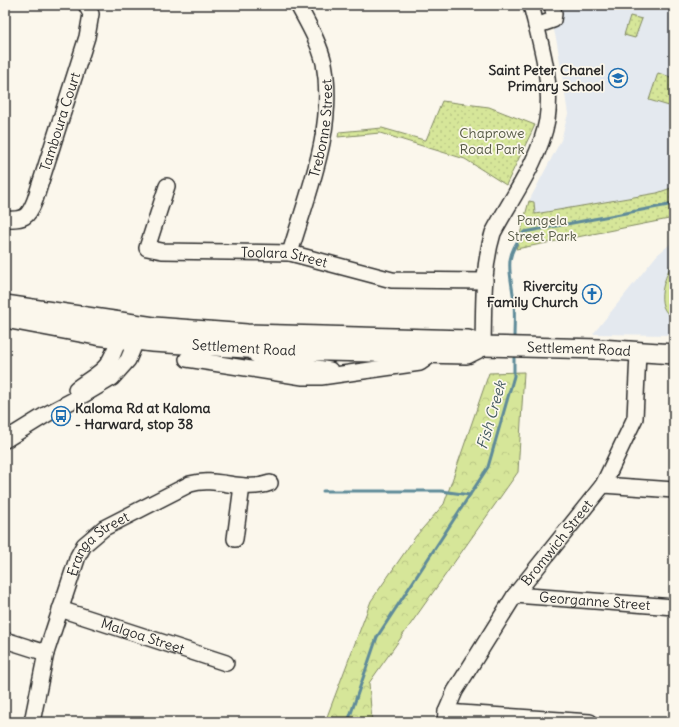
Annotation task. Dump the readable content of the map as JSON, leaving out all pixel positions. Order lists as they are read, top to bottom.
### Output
{
  "streets": {
    "main road": ["Settlement Road"],
    "street": [
      "Tamboura Court",
      "Trebonne Street",
      "Toolara Street",
      "Bromwich Street",
      "Eranga Street",
      "Georganne Street",
      "Malgoa Street"
    ]
  },
  "crossings": [
    ["Trebonne Street", "Toolara Street"],
    ["Settlement Road", "Bromwich Street"],
    ["Bromwich Street", "Georganne Street"],
    ["Eranga Street", "Malgoa Street"]
  ],
  "water": ["Fish Creek"],
  "parks": ["Chaprowe Road Park", "Pangela Street Park"],
  "places": {
    "school or university": ["Saint Peter Chanel Primary School"],
    "church": ["Rivercity Family Church"],
    "bus stop": ["Kaloma Rd at Kaloma - Harward, stop 38"]
  }
}
